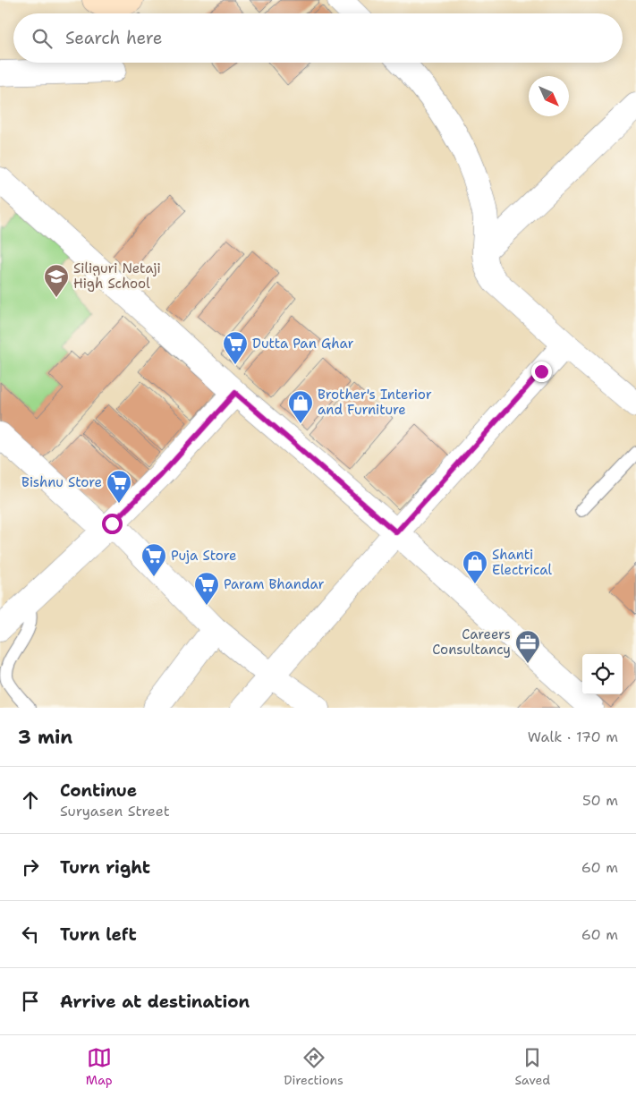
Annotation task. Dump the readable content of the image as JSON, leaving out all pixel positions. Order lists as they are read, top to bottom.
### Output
{
  "places": {
    "school or university": ["Siliguri Netaji High School"],
    "supermarket": [
      "Dutta Pan Ghar",
      "Bishnu Store",
      "Puja Store",
      "Param Bhandar"
    ],
    "shop": ["Brother's Interior and Furniture", "Shanti Electrical"],
    "office": ["Careers Consultancy"]
  },
  "north": "bottom right",
  "page": {
    "search": "Search here",
    "heading": ["3 min", "Walk · 170 m"],
    "list": [
      ["Continue", "Suryasen Street", "50 m"],
      ["Turn right", "60 m"],
      ["Turn left", "60 m"],
      "Arrive at destination"
    ],
    "nav": ["Map", "Directions", "Saved"]
  }
}
